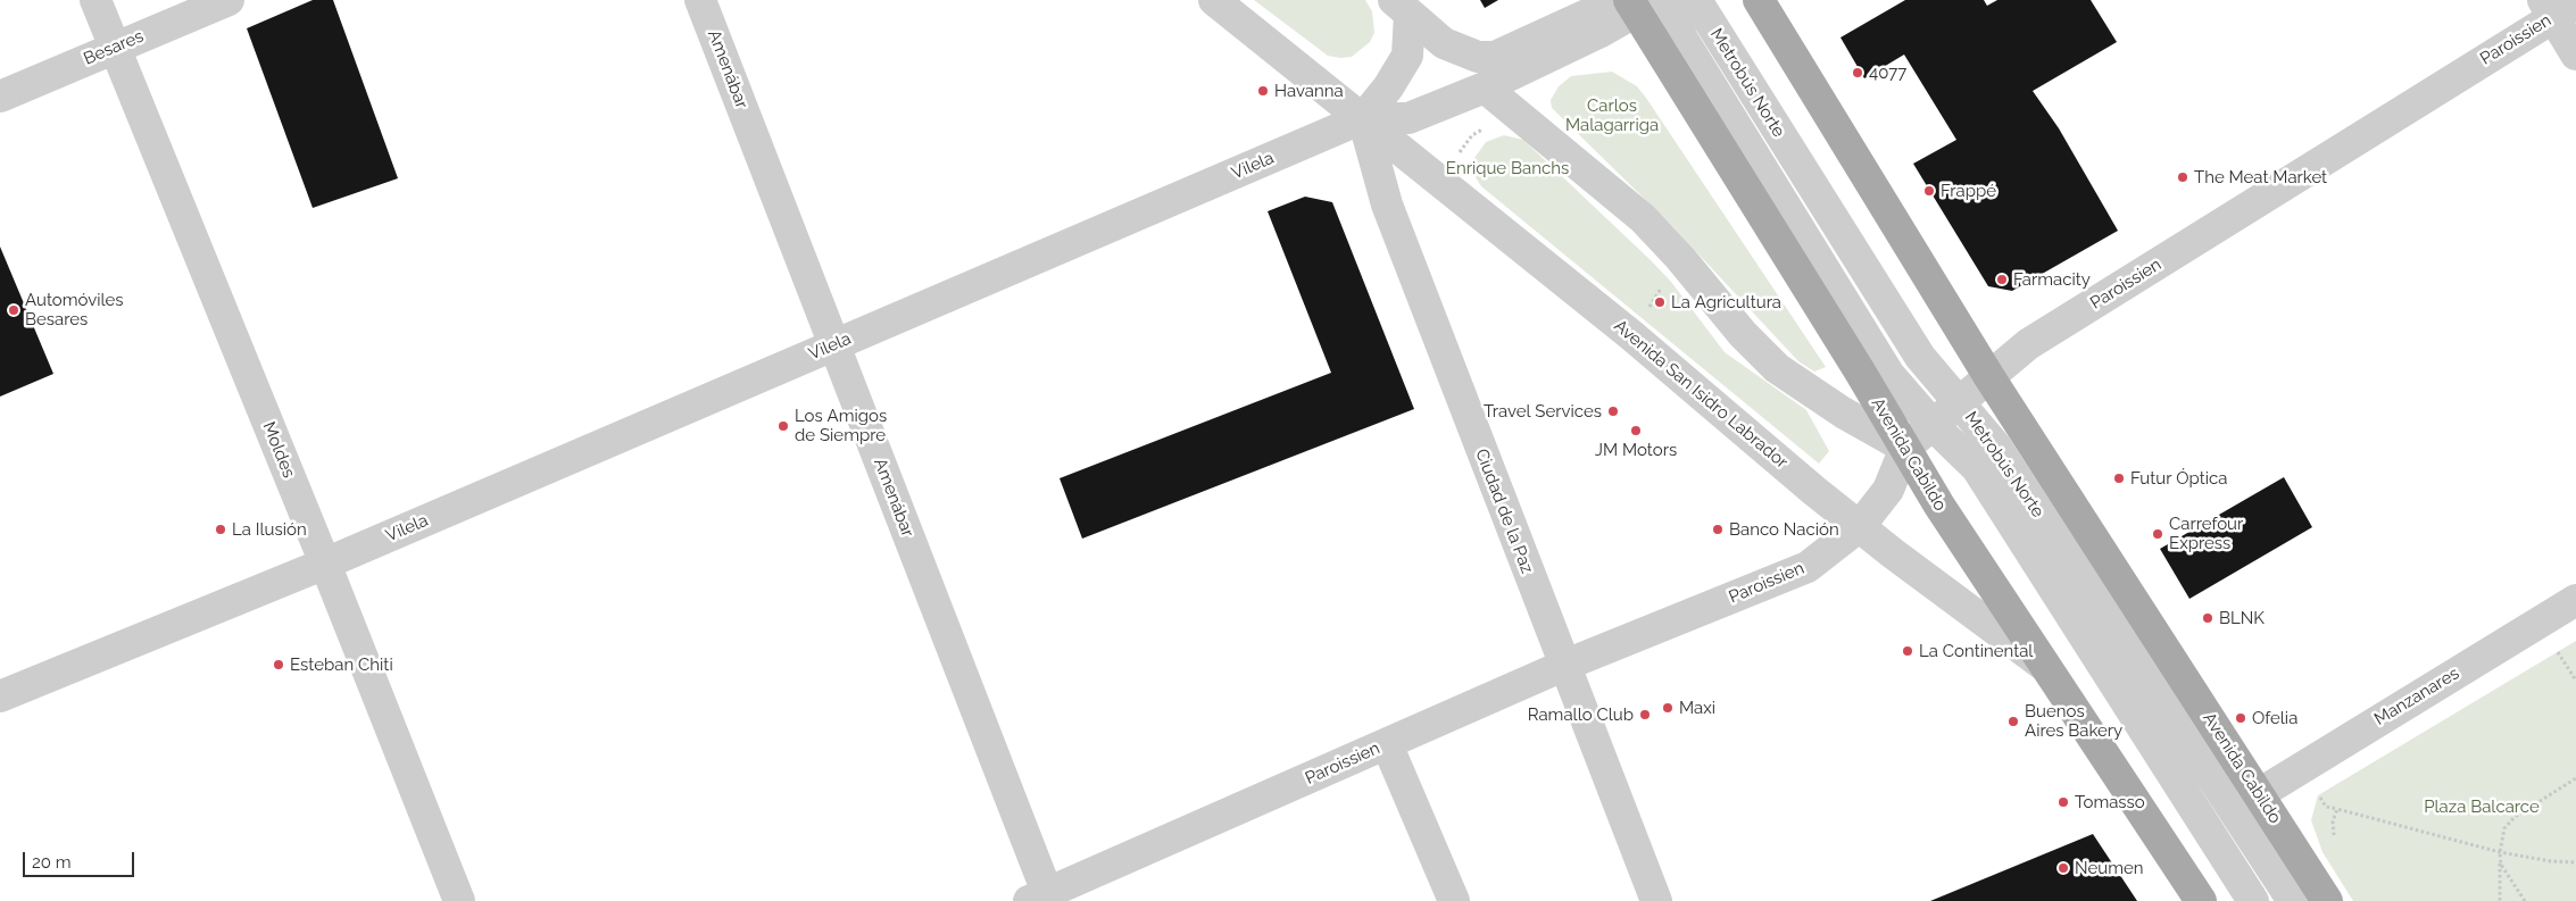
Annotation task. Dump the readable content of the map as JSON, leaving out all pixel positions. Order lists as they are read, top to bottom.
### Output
{
  "streets": {
    "main road": ["Avenida Cabildo"],
    "street": [
      "Paroissien",
      "Besares",
      "Amenábar",
      "Metrobús Norte",
      "Vilela",
      "Avenida San Isidro Labrador",
      "Moldes",
      "Ciudad de la Paz",
      "Manzanares"
    ]
  },
  "crossings": [
    ["Paroissien", "Amenábar"],
    ["Paroissien", "Metrobús Norte"],
    ["Paroissien", "Avenida San Isidro Labrador"],
    ["Paroissien", "Avenida Cabildo"],
    ["Paroissien", "Ciudad de la Paz"],
    ["Besares", "Moldes"],
    ["Amenábar", "Vilela"],
    ["Metrobús Norte", "Vilela"],
    ["Metrobús Norte", "Avenida Cabildo"],
    ["Vilela", "Avenida San Isidro Labrador"],
    ["Vilela", "Moldes"],
    ["Vilela", "Avenida Cabildo"],
    ["Vilela", "Ciudad de la Paz"],
    ["Avenida San Isidro Labrador", "Avenida Cabildo"],
    ["Avenida San Isidro Labrador", "Ciudad de la Paz"],
    ["Avenida Cabildo", "Manzanares"]
  ],
  "parks": ["Carlos Malagarriga", "Enrique Banchs", "Plaza Balcarce"],
  "places": [
    "4077",
    "Havanna",
    "The Meat Market",
    "Frappé",
    "Farmacity",
    "La Agricultura",
    "Automóviles Besares",
    "Travel Services",
    "Los Amigos de Siempre",
    "JM Motors",
    "Futur Óptica",
    "La Ilusión",
    "Banco Nación",
    "Carrefour Express",
    "BLNK",
    "La Continental",
    "Esteban Chiti",
    "Maxi",
    "Ramallo Club",
    "Ofelia",
    "Buenos Aires Bakery",
    "Tomasso",
    "Neumen"
  ],
  "scale_bar": "20 m"
}
